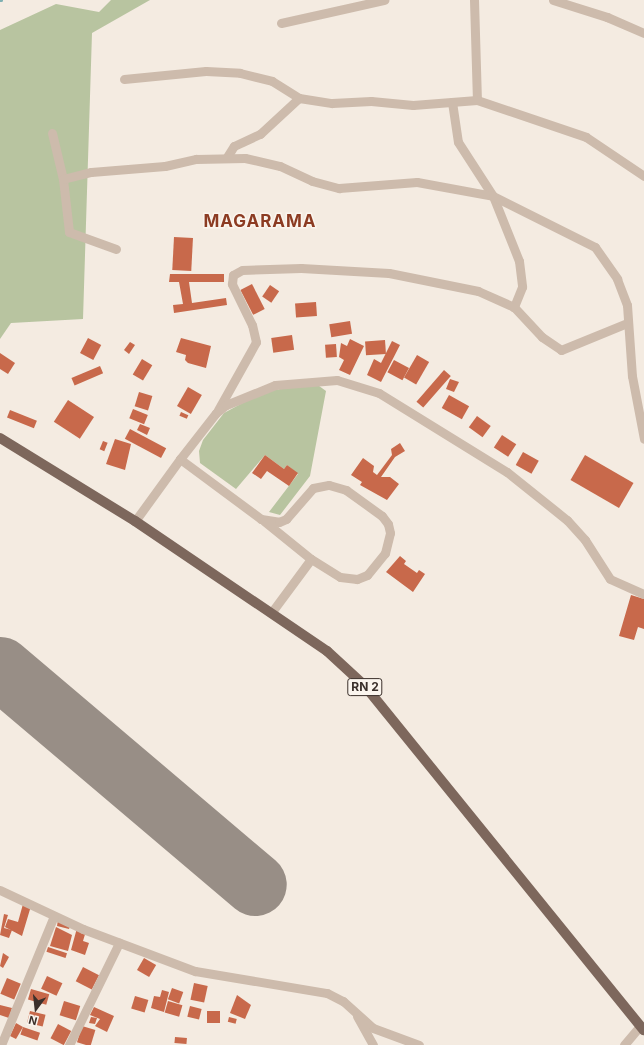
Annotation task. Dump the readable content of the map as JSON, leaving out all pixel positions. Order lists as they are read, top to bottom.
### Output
{
  "streets": {
    "main road": ["RN 2"]
  },
  "districts": ["MAGARAMA"],
  "north": "bottom"
}
